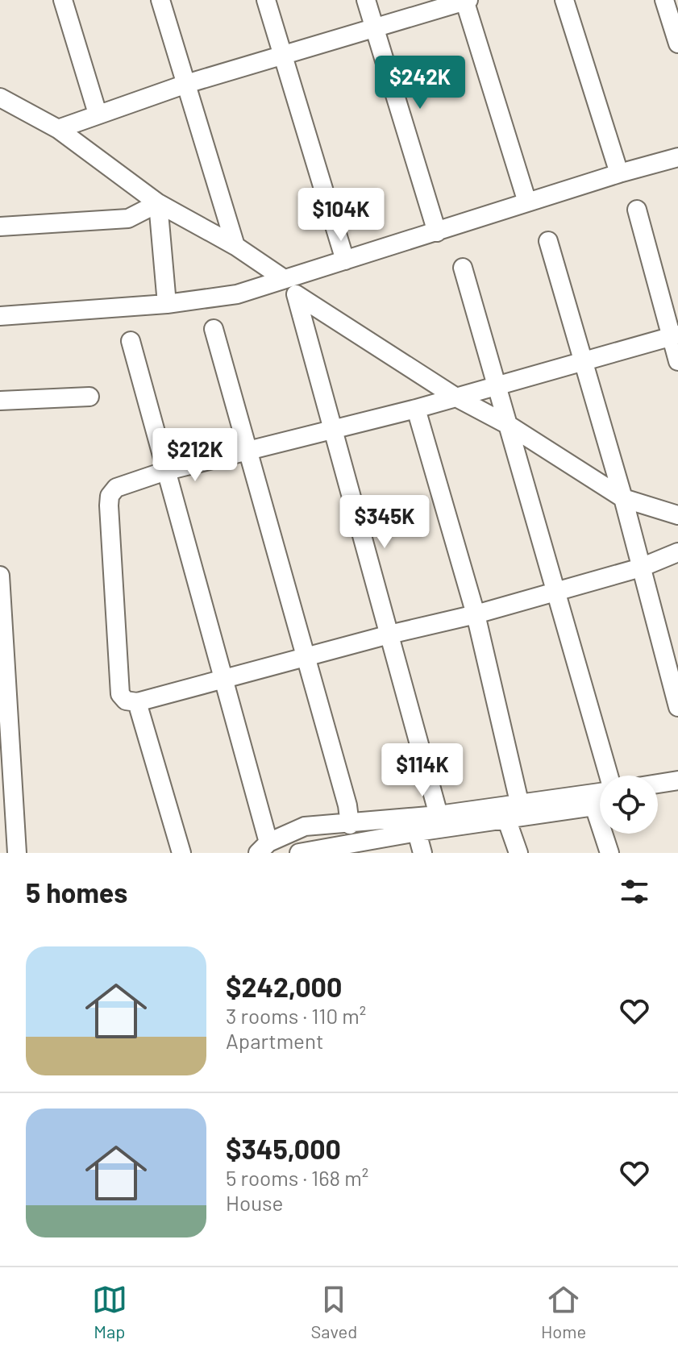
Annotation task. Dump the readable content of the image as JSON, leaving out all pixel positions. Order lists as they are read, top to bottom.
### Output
{
  "page": {
    "price": [
      "$242K",
      "$104K",
      "$212K",
      "$345K",
      "$114K"
    ],
    "heading": "5 homes",
    "list": [
      {
        "name": "$242,000",
        "note": "3 rooms · 110 m² · Apartment"
      },
      {
        "name": "$345,000",
        "note": "5 rooms · 168 m² · House"
      }
    ],
    "tabs": ["Map", "Saved", "Home"]
  }
}
